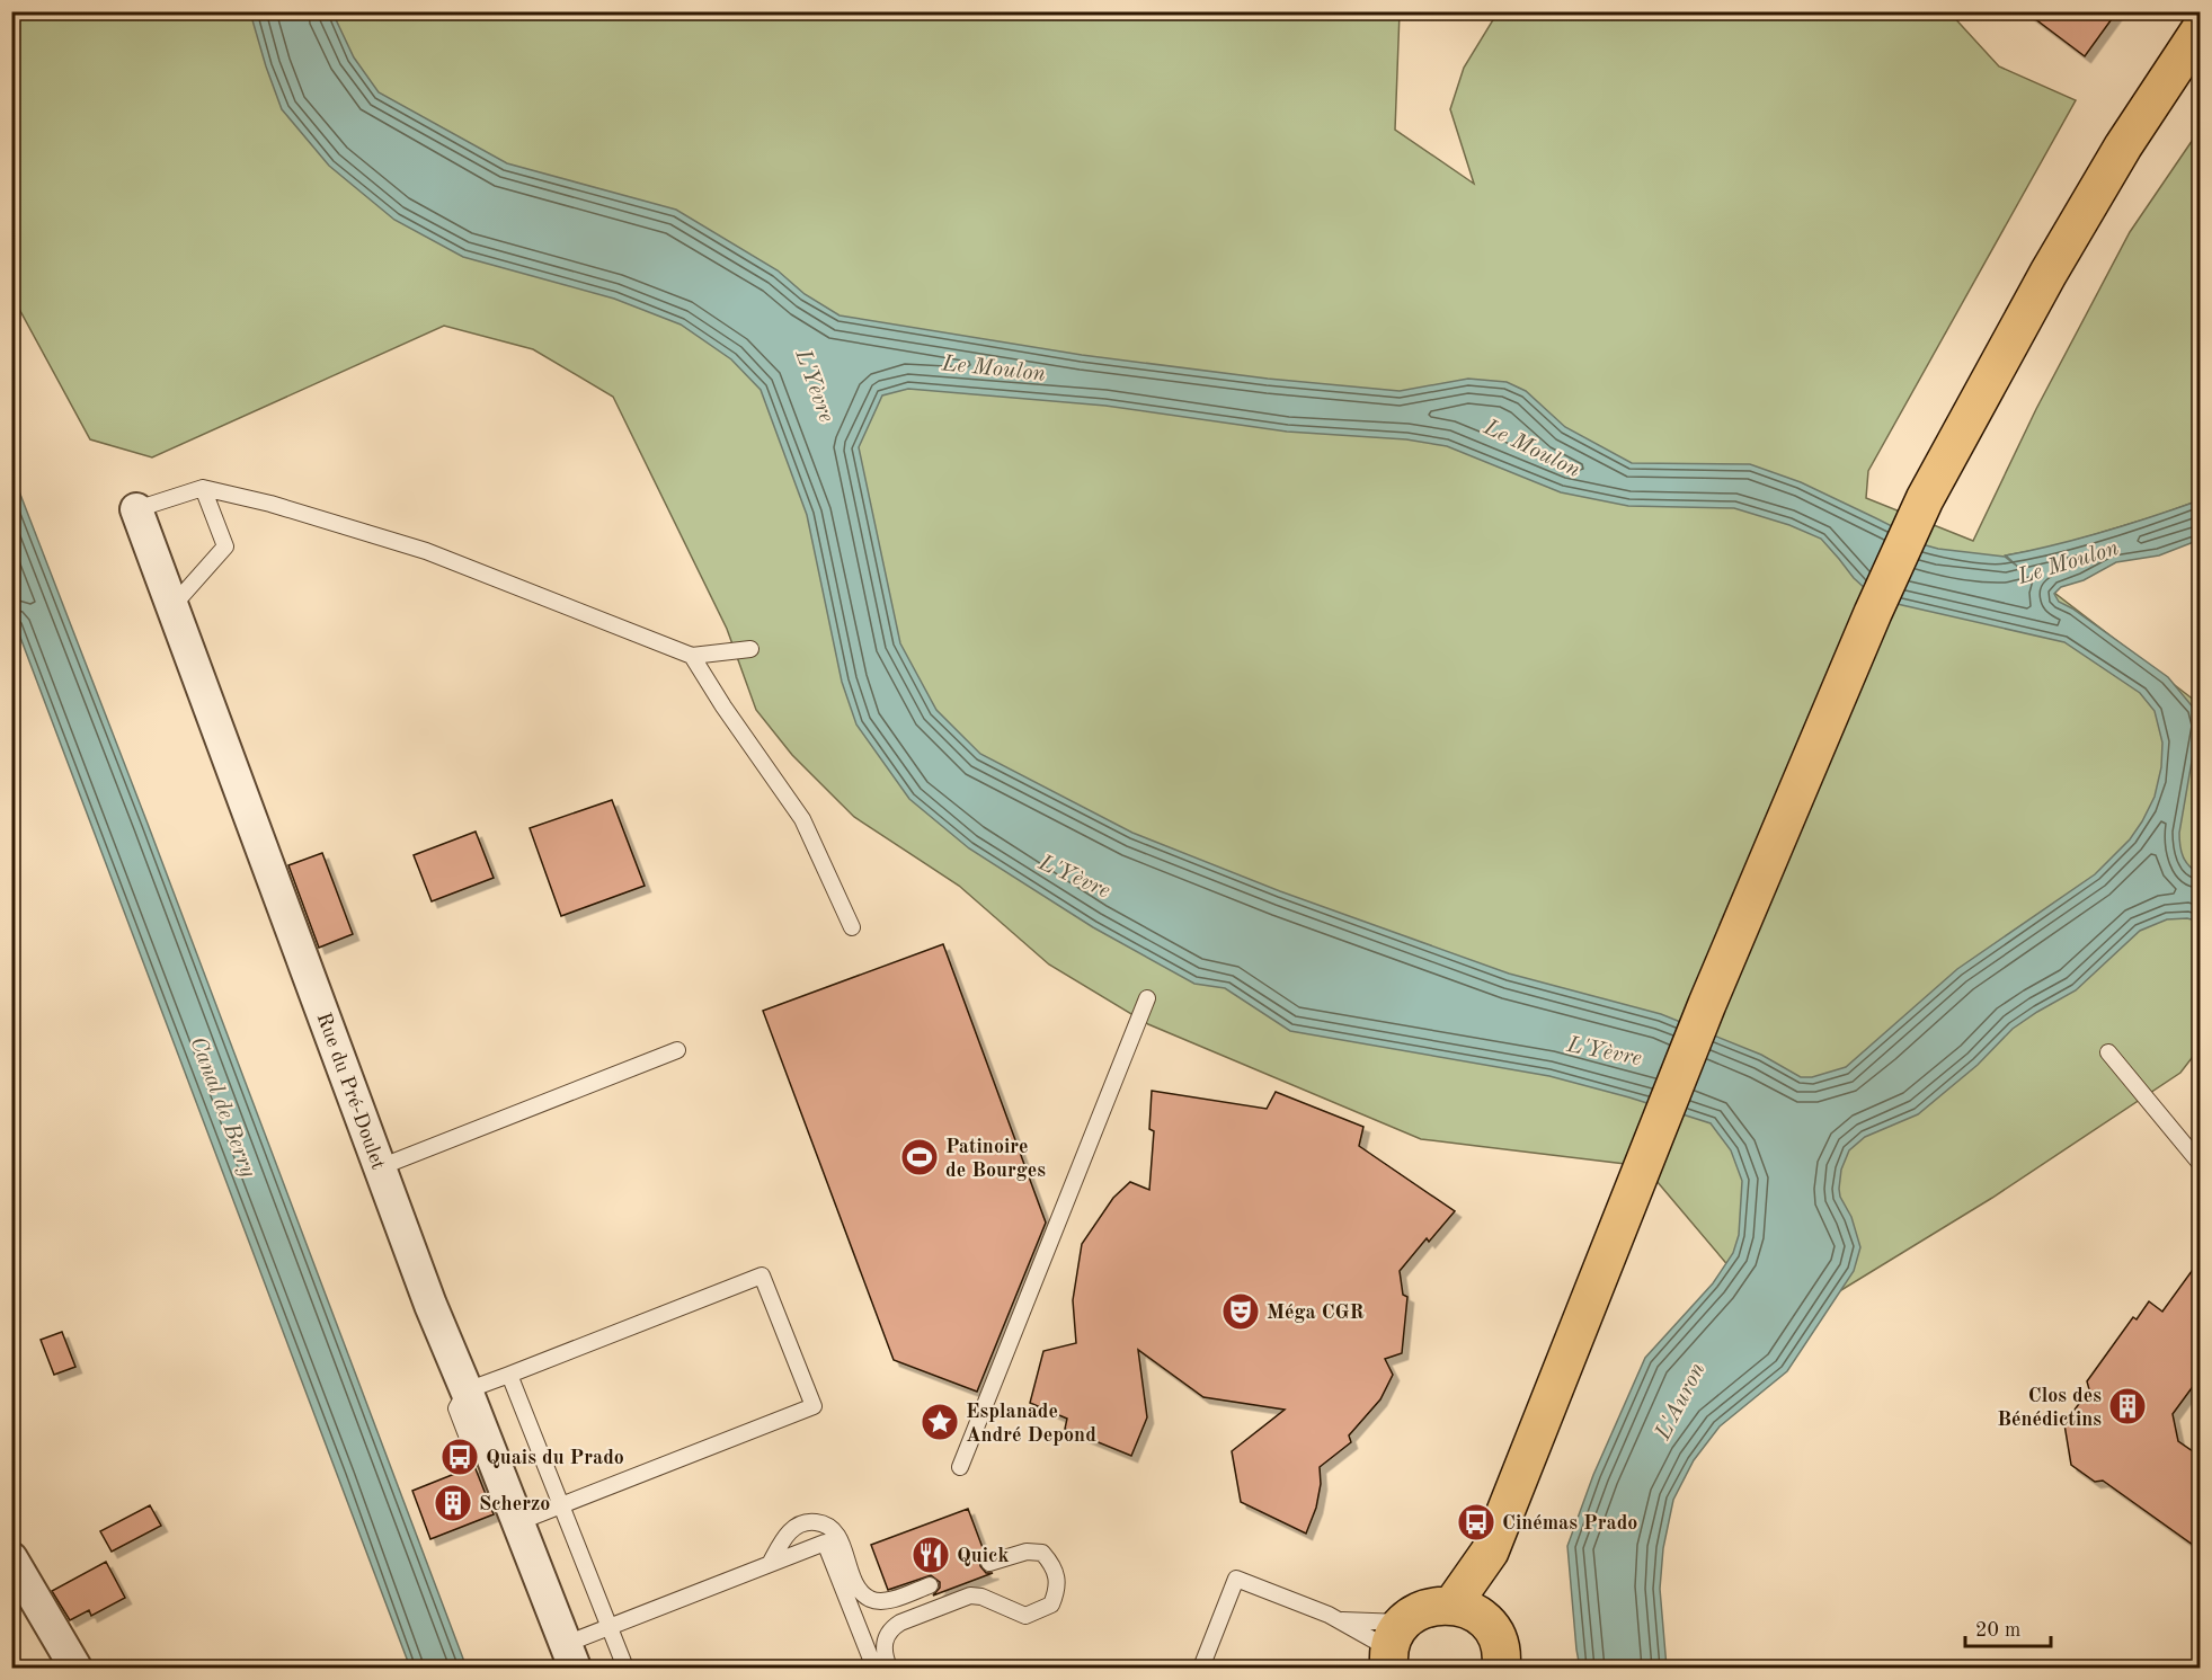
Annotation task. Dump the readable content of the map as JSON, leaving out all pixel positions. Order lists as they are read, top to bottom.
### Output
{
  "streets": {
    "street": ["Rue du Pré-Doulet"]
  },
  "water": [
    "Le Moulon",
    "L'Yèvre",
    "Canal de Berry",
    "L'Auron"
  ],
  "places": {
    "sports": ["Patinoire de Bourges"],
    "theatre": ["Méga CGR"],
    "building": ["Clos des Bénédictins", "Scherzo"],
    "place": ["Esplanade André Depond"],
    "bus stop": ["Quais du Prado", "Cinémas Prado"],
    "restaurant": ["Quick"]
  },
  "scale_bar": "20 m"
}
